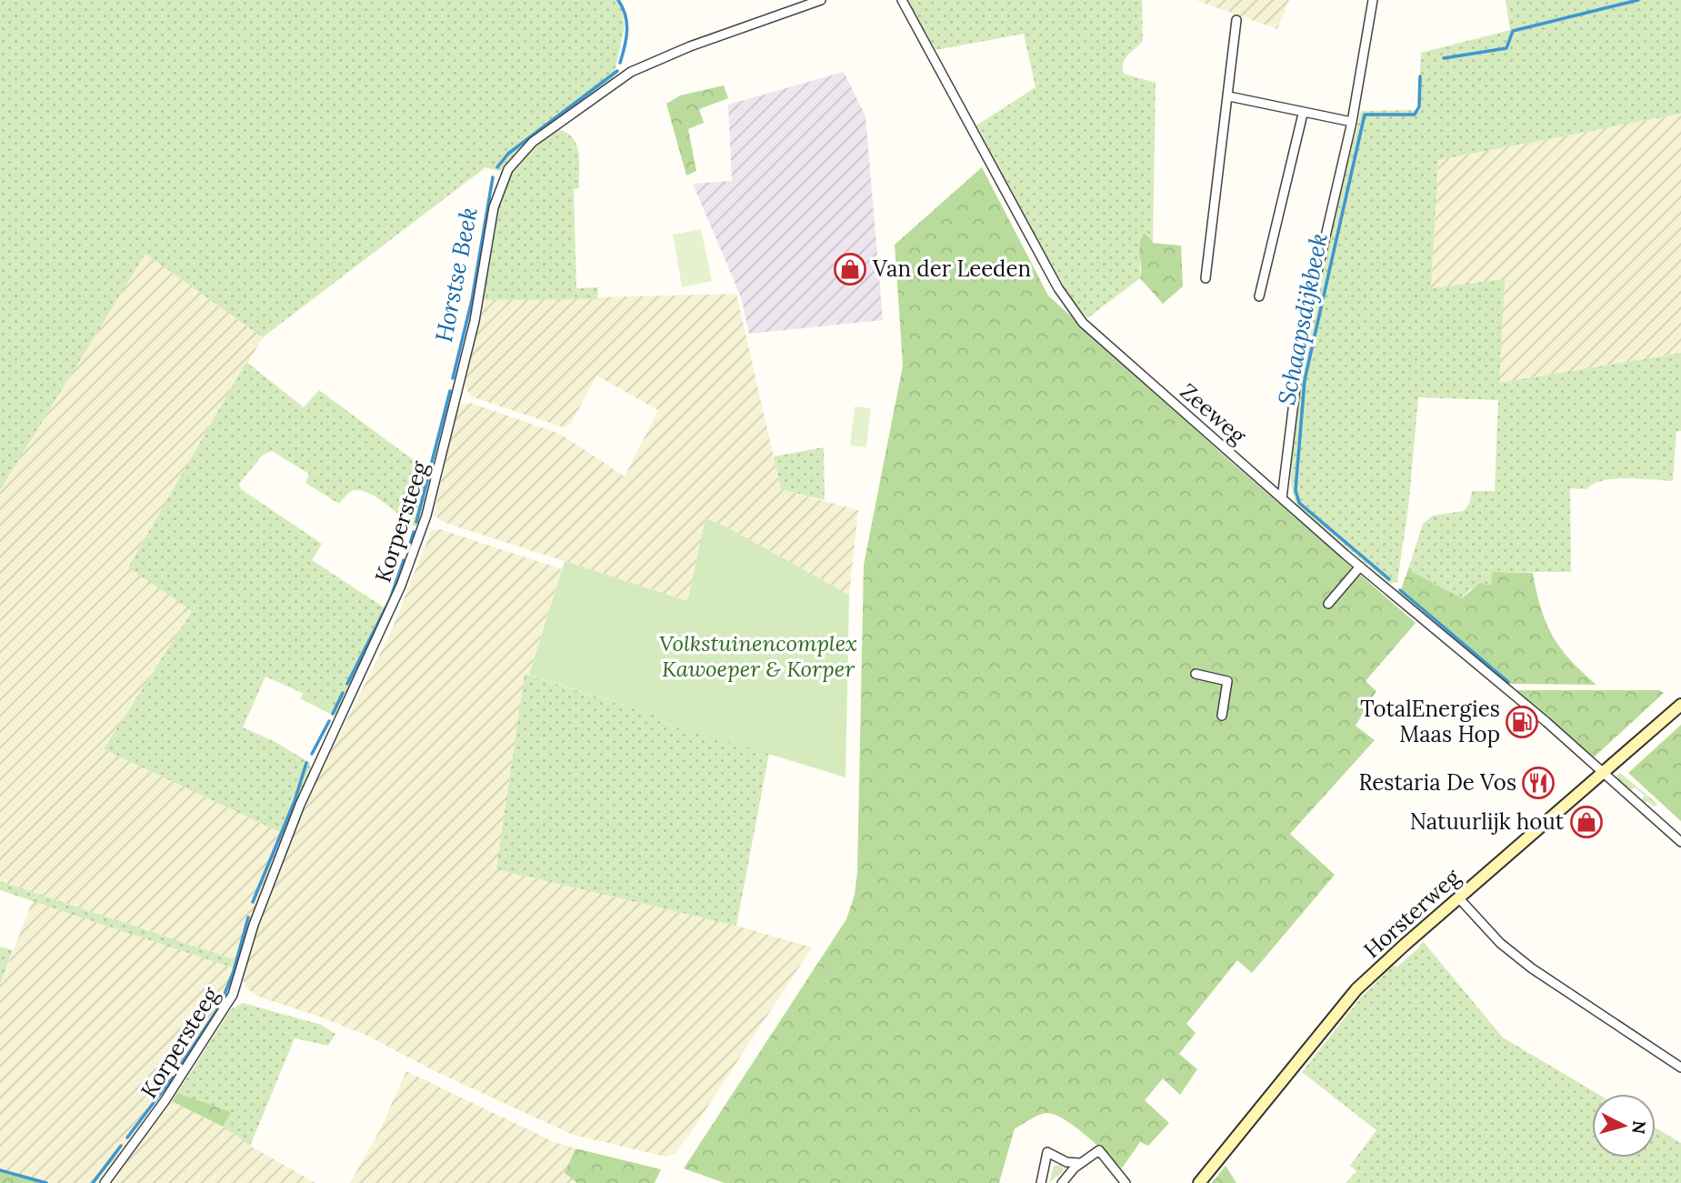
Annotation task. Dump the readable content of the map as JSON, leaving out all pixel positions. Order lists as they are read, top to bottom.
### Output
{
  "streets": {
    "main road": ["Horsterweg"],
    "street": ["Zeeweg", "Korpersteeg"]
  },
  "crossings": [
    ["Zeeweg", "Horsterweg"]
  ],
  "water": ["Horstse Beek", "Schaapsdijkbeek"],
  "parks": ["Volkstuinencomplex Kawoeper & Korper"],
  "places": {
    "shop": ["Van der Leeden", "Natuurlijk hout"],
    "fuel station": ["TotalEnergies Maas Hop"],
    "restaurant": ["Restaria De Vos"]
  },
  "north": "right"
}
